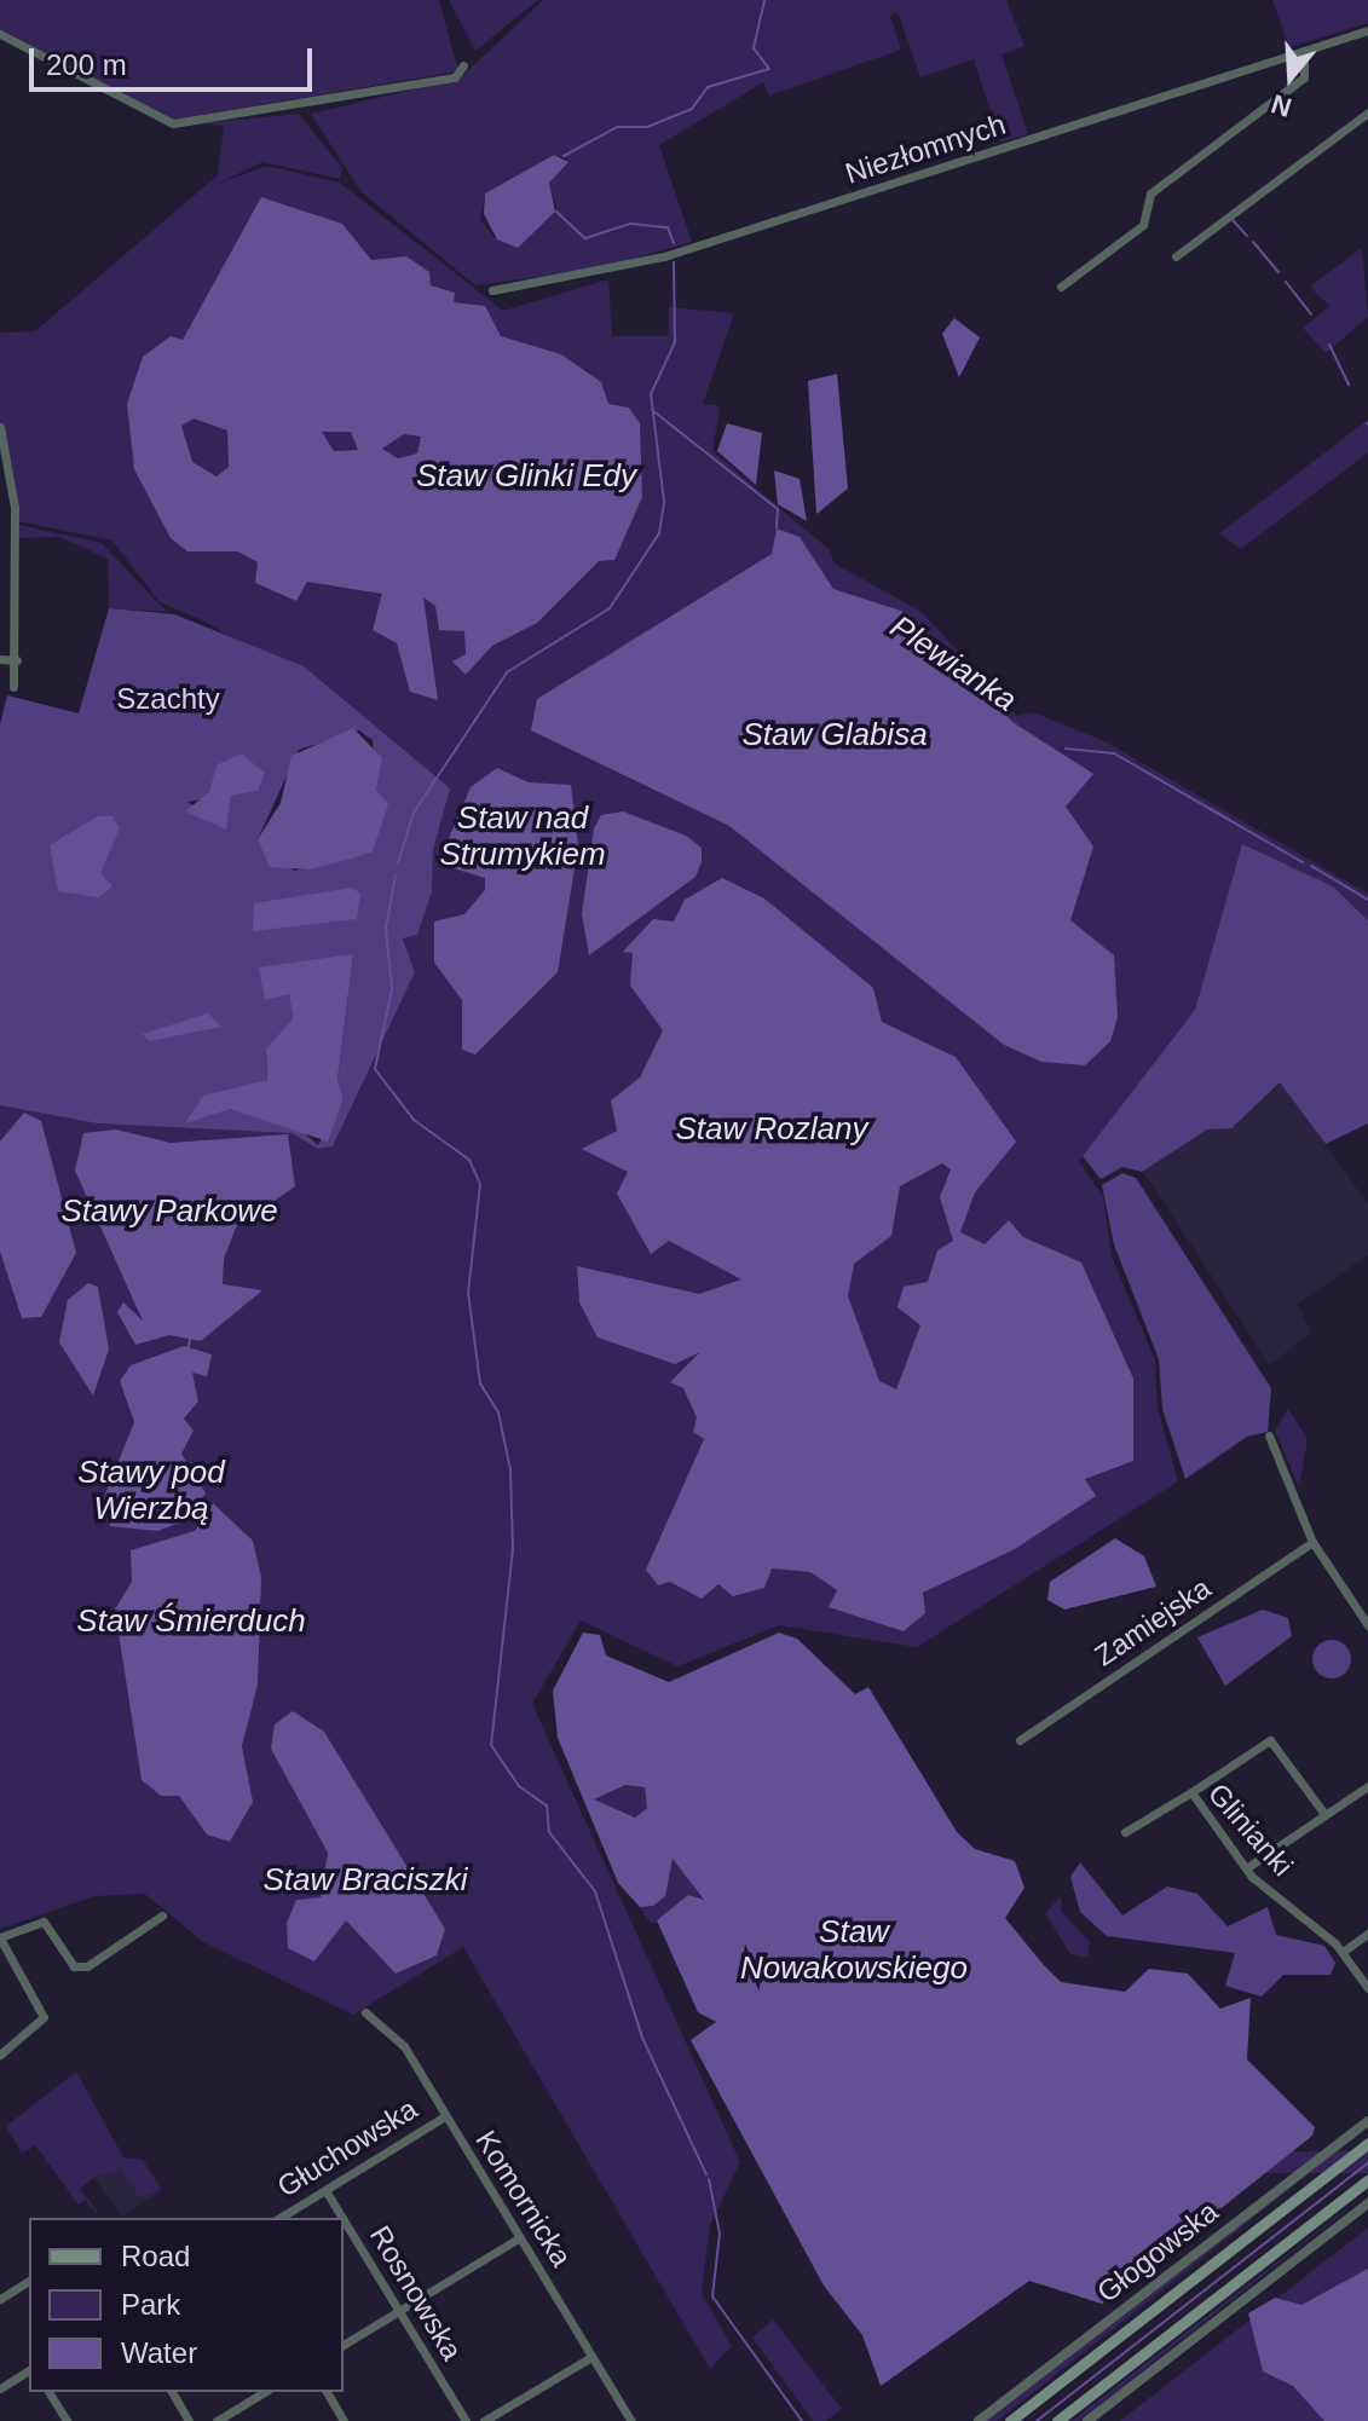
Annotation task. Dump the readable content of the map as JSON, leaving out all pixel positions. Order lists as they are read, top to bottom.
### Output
{
  "streets": {
    "main road": ["Głogowska"],
    "street": [
      "Niezłomnych",
      "Zamiejska",
      "Glinianki",
      "Głuchowska",
      "Komornicka",
      "Rosnowska"
    ]
  },
  "crossings": [
    ["Głuchowska", "Komornicka"],
    ["Głuchowska", "Rosnowska"]
  ],
  "water": [
    "Staw Glinki Edy",
    "Plewianka",
    "Staw Glabisa",
    "Staw nad Strumykiem",
    "Staw Rozlany",
    "Stawy Parkowe",
    "Stawy pod Wierzbą",
    "Staw Śmierduch",
    "Staw Braciszki",
    "Staw Nowakowskiego"
  ],
  "parks": ["Szachty"],
  "legend": ["Road", "Park", "Water"],
  "scale_bar": "200 m",
  "north": "bottom"
}
